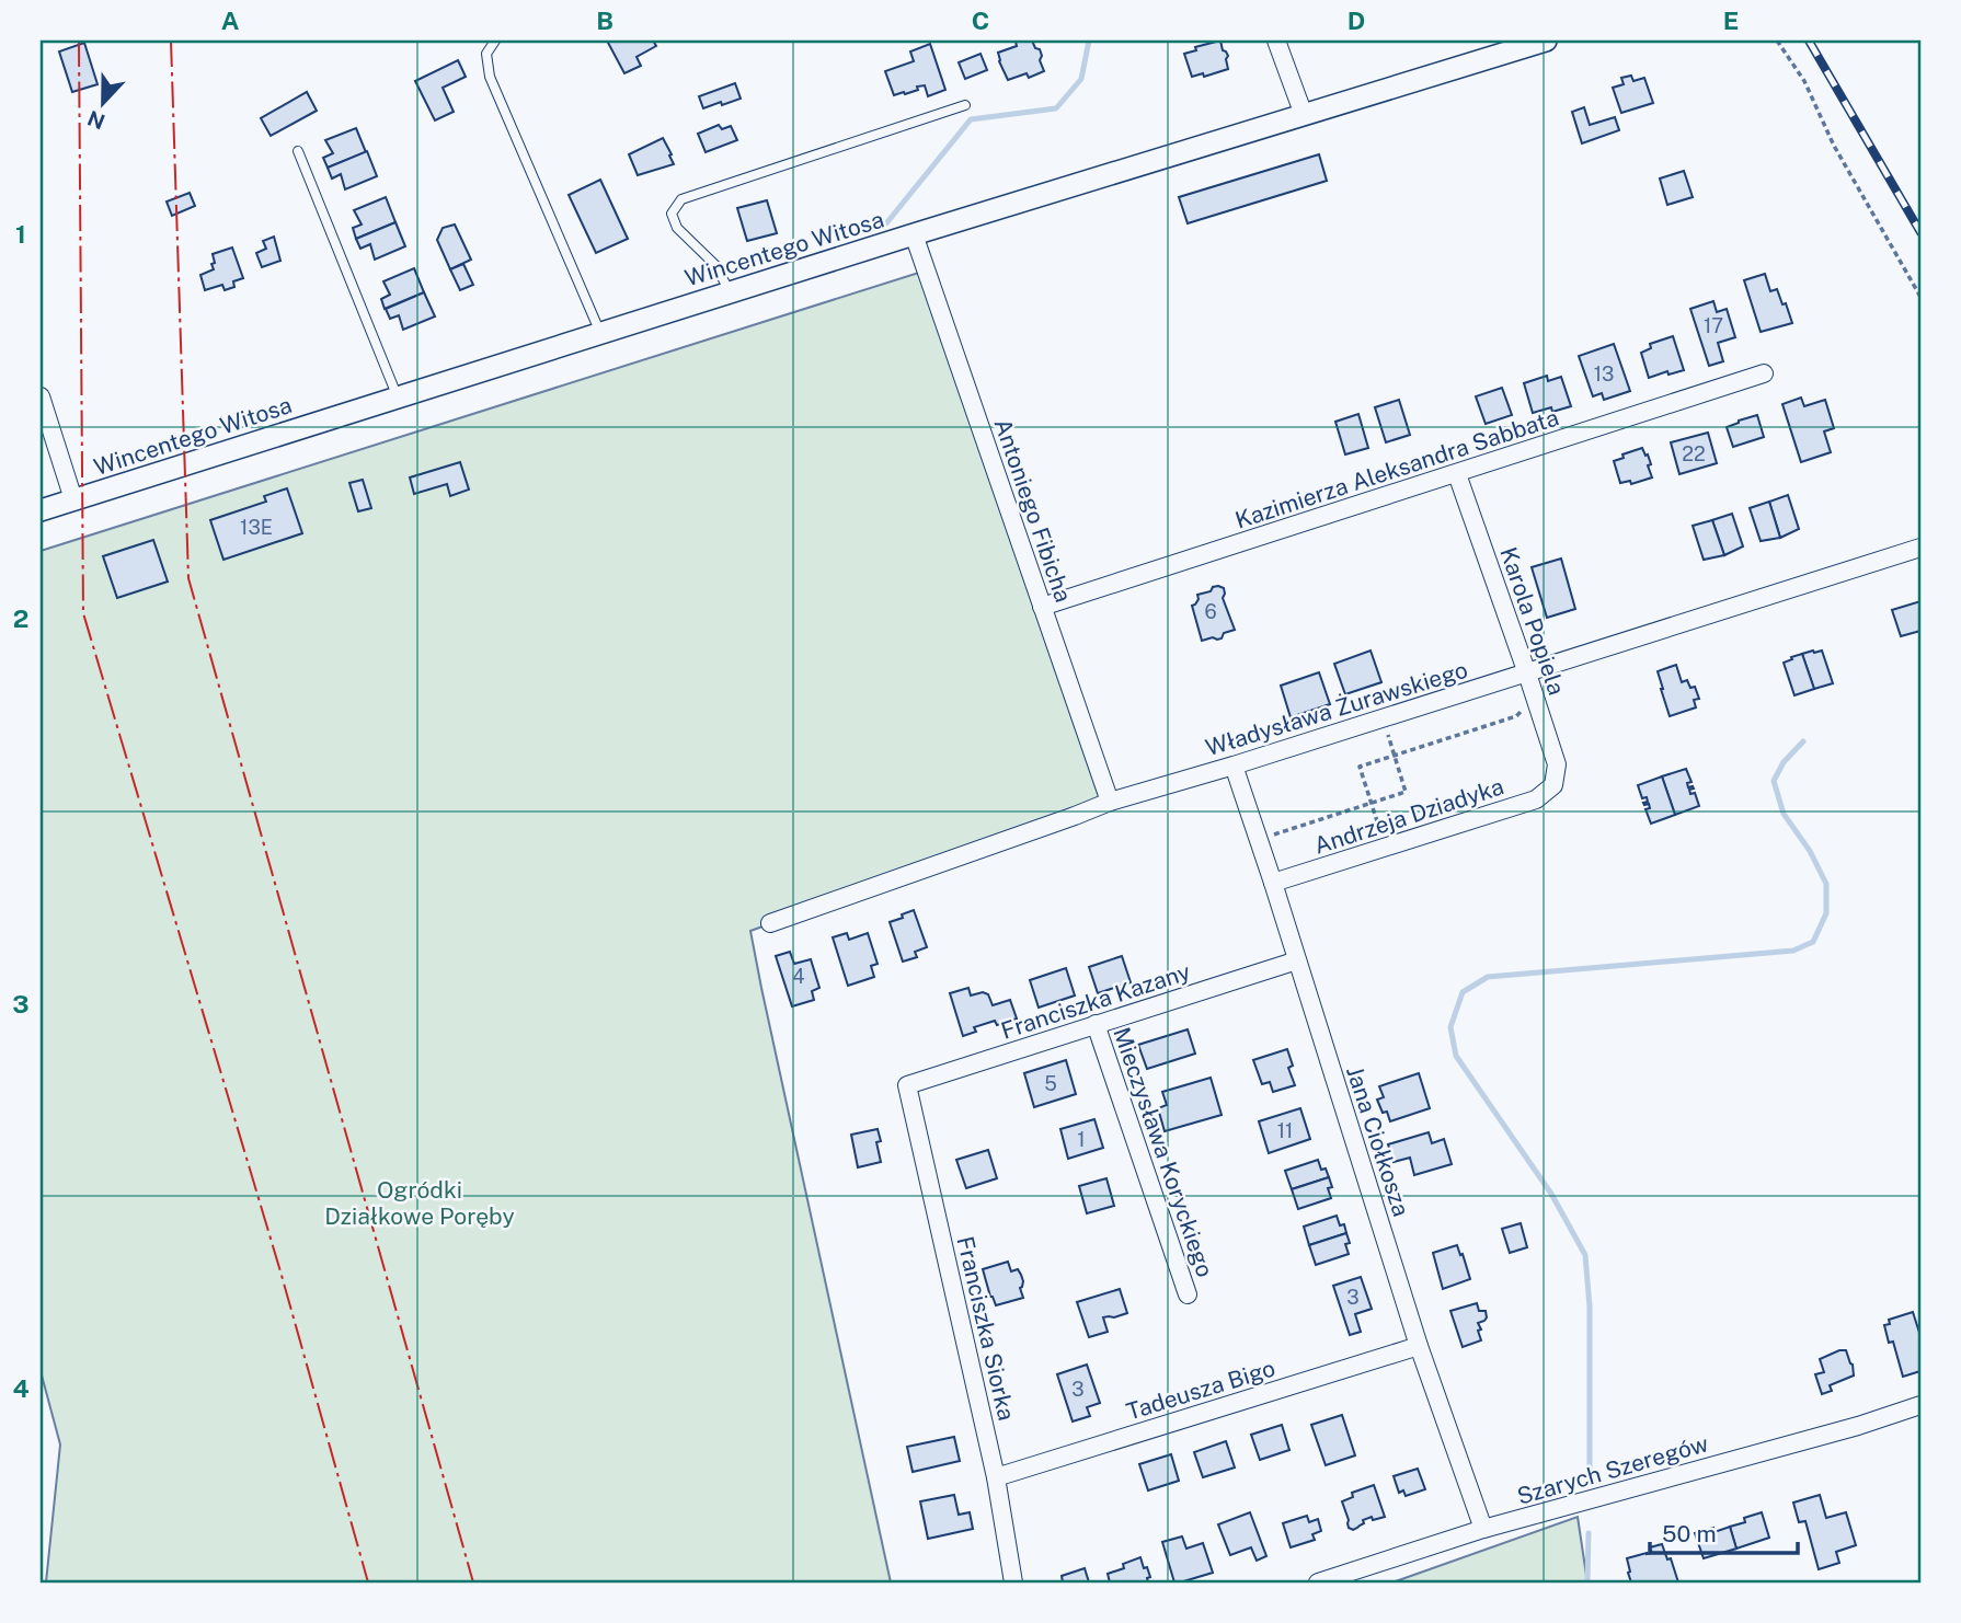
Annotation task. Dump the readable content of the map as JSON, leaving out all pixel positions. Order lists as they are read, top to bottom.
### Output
{
  "streets": {
    "street": [
      "Wincentego Witosa",
      "Kazimierza Aleksandra Sabbata",
      "Antoniego Fibicha",
      "Karola Popiela",
      "Władysława Żurawskiego",
      "Andrzeja Dziadyka",
      "Franciszka Kazany",
      "Jana Ciołkosza",
      "Mieczysława Koryckiego",
      "Franciszka Siorka",
      "Tadeusza Bigo",
      "Szarych Szeregów"
    ]
  },
  "crossings": [
    ["Wincentego Witosa", "Antoniego Fibicha"],
    ["Kazimierza Aleksandra Sabbata", "Antoniego Fibicha"],
    ["Kazimierza Aleksandra Sabbata", "Karola Popiela"],
    ["Antoniego Fibicha", "Władysława Żurawskiego"],
    ["Karola Popiela", "Władysława Żurawskiego"],
    ["Karola Popiela", "Andrzeja Dziadyka"],
    ["Władysława Żurawskiego", "Jana Ciołkosza"],
    ["Andrzeja Dziadyka", "Jana Ciołkosza"],
    ["Franciszka Kazany", "Jana Ciołkosza"],
    ["Franciszka Kazany", "Mieczysława Koryckiego"],
    ["Franciszka Kazany", "Franciszka Siorka"],
    ["Jana Ciołkosza", "Tadeusza Bigo"],
    ["Jana Ciołkosza", "Szarych Szeregów"],
    ["Franciszka Siorka", "Tadeusza Bigo"]
  ],
  "parks": ["Ogródki Działkowe Poręby"],
  "house_numbers": [
    "17",
    "13",
    "22",
    "13E",
    "6",
    "4",
    "5",
    "11",
    "1",
    "3",
    "3"
  ],
  "scale_bar": "50 m",
  "north": "bottom",
  "grid": {
    "columns": [
      "A",
      "B",
      "C",
      "D",
      "E"
    ],
    "rows": [
      "1",
      "2",
      "3",
      "4"
    ]
  }
}
